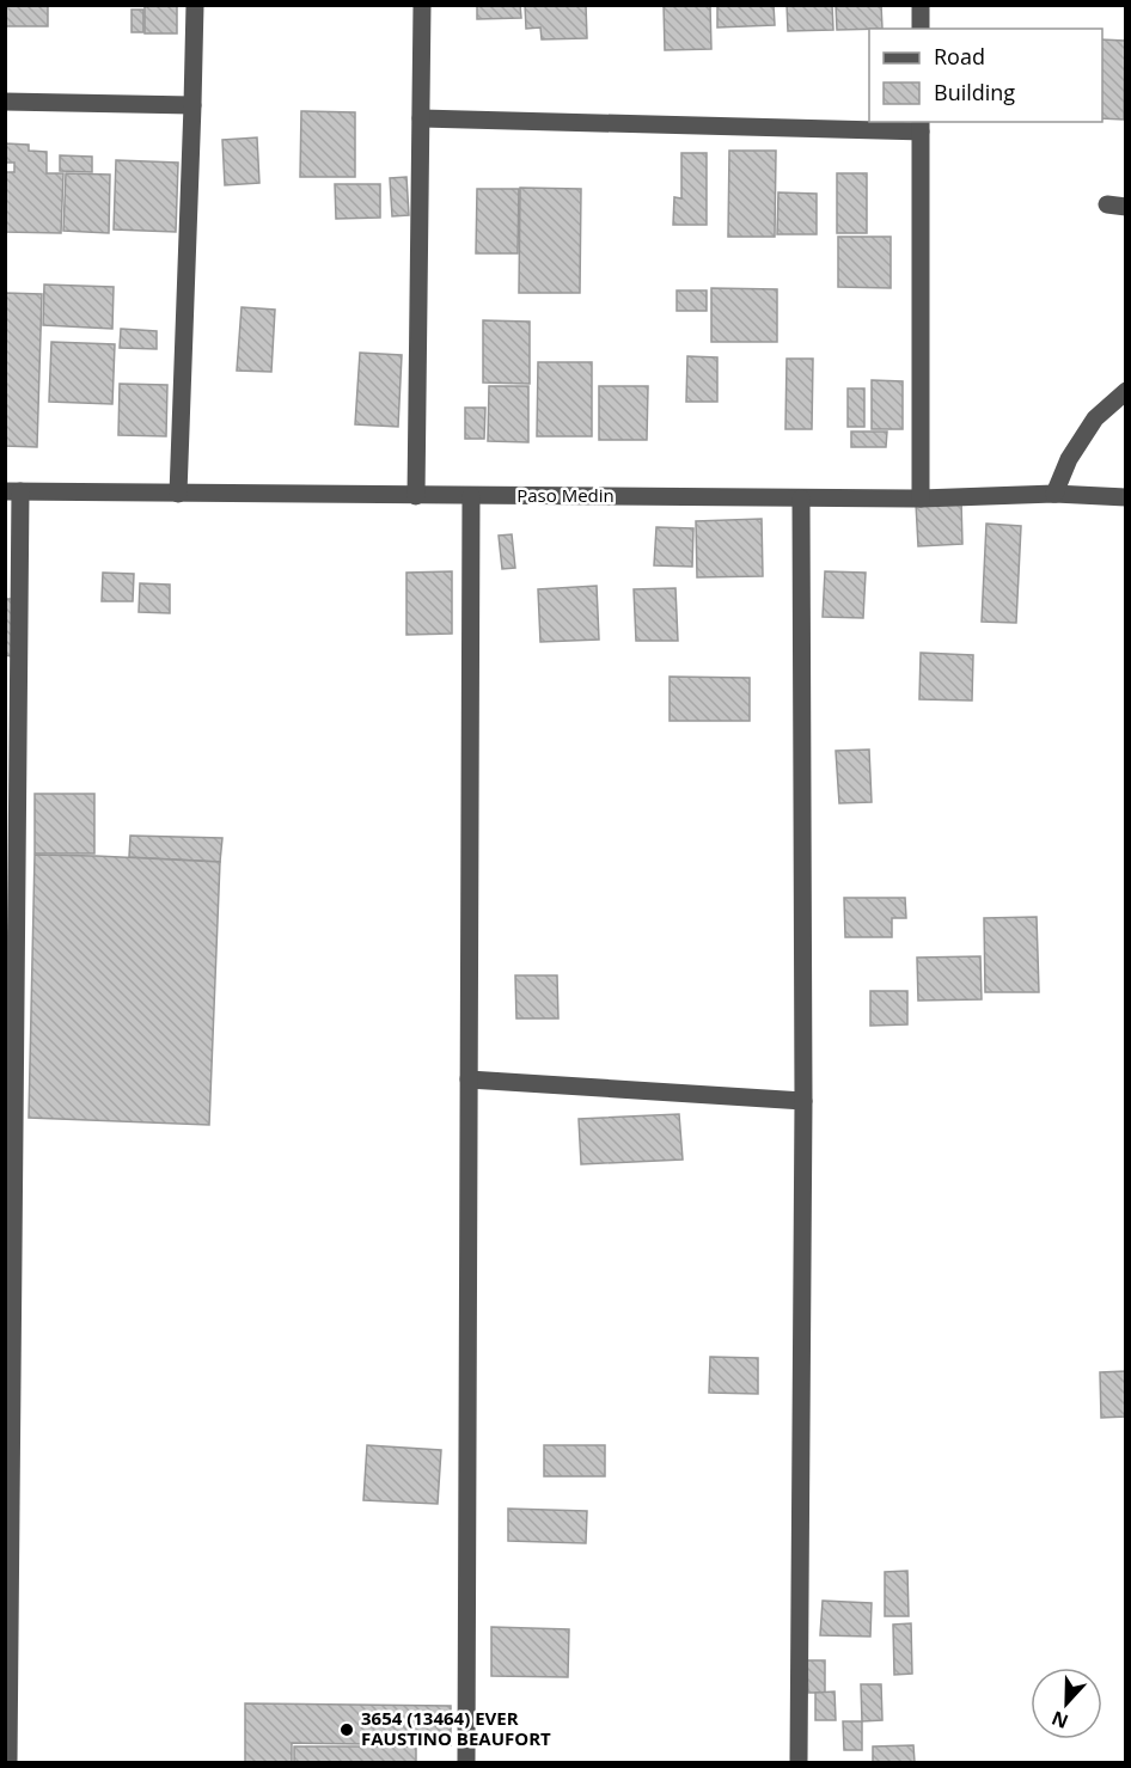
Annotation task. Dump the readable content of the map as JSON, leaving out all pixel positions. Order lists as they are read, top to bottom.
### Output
{
  "streets": {
    "street": ["Paso Medin"]
  },
  "places": ["3654 (13464) EVER FAUSTINO BEAUFORT"],
  "legend": ["Road", "Building"],
  "north": "bottom"
}
